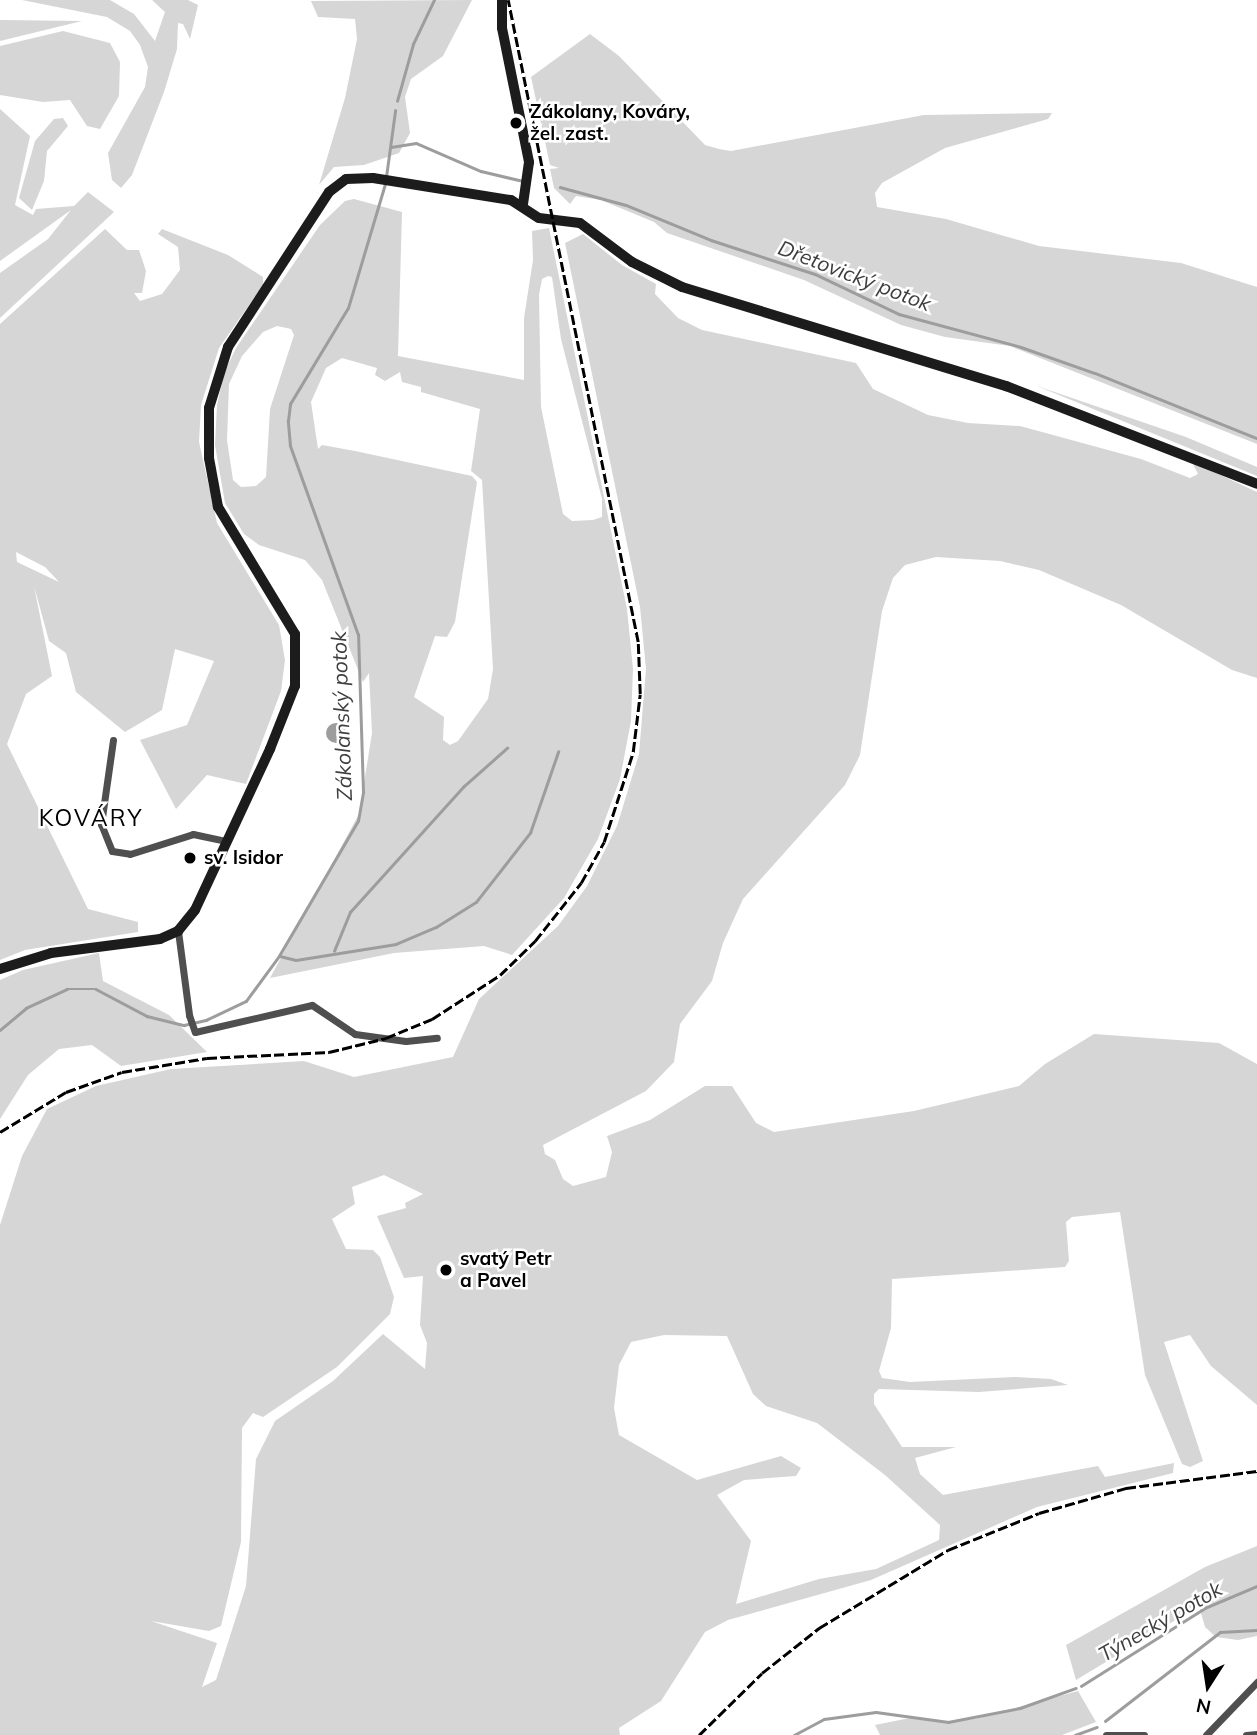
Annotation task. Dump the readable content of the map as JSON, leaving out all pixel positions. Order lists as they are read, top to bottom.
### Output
{
  "districts": ["KOVÁRY"],
  "water": ["Dřetovický potok", "Zákolanský potok", "Týnecký potok"],
  "places": ["Zákolany, Kováry, žel. zast.", "sv. Isidor", "svatý Petr a Pavel"],
  "north": "bottom"
}
